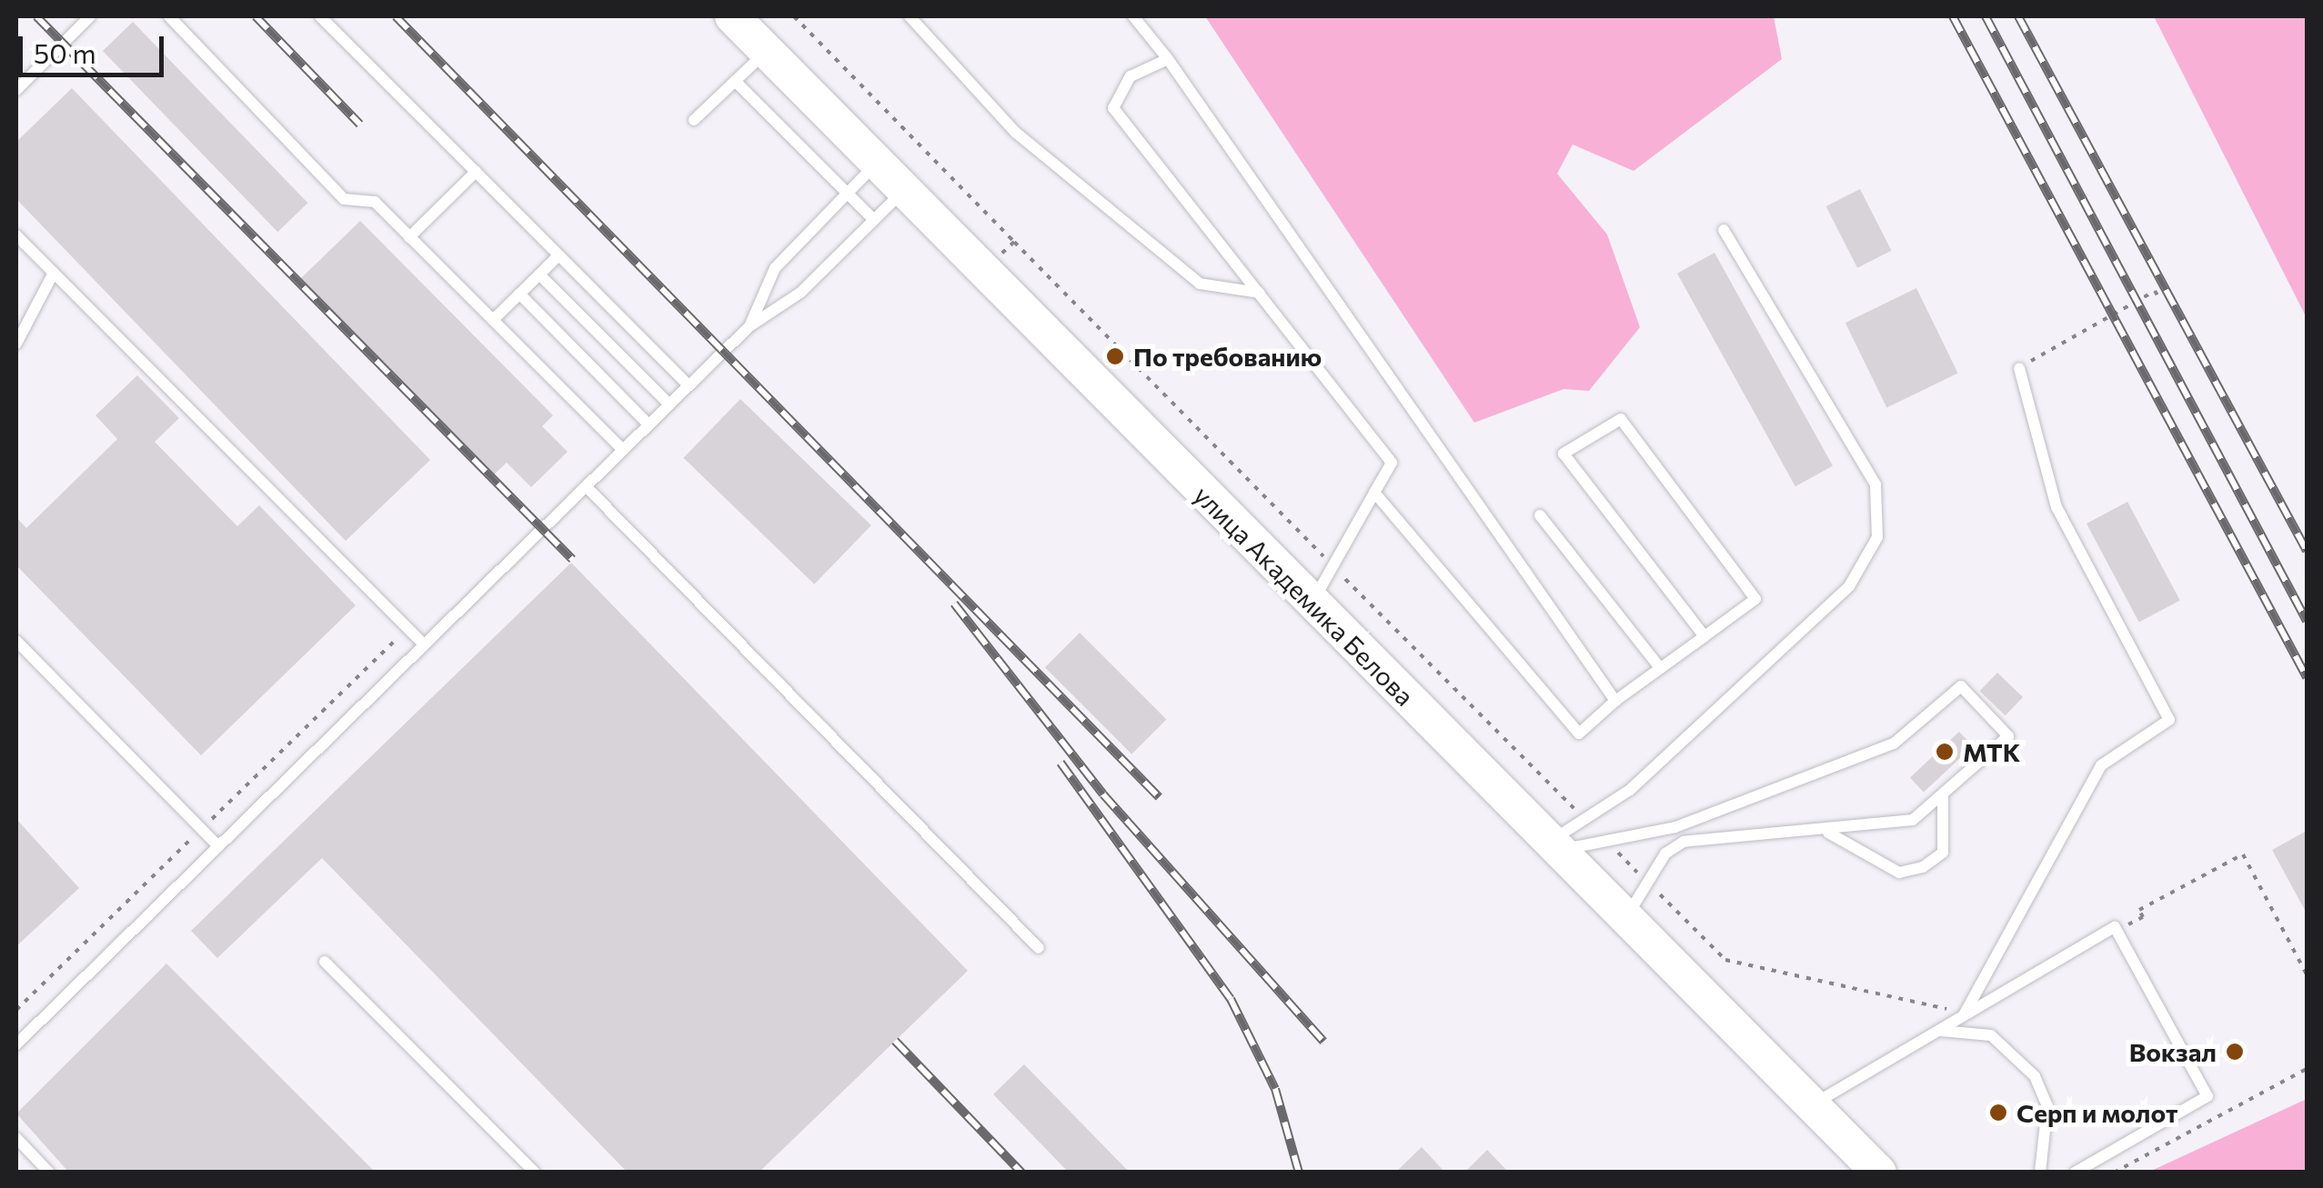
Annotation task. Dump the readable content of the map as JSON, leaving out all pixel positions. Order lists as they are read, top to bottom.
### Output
{
  "streets": {
    "main road": ["улица Академика Белова"]
  },
  "places": [
    "По требованию",
    "МТК",
    "Вокзал",
    "Серп и молот"
  ],
  "scale_bar": "50 m"
}
